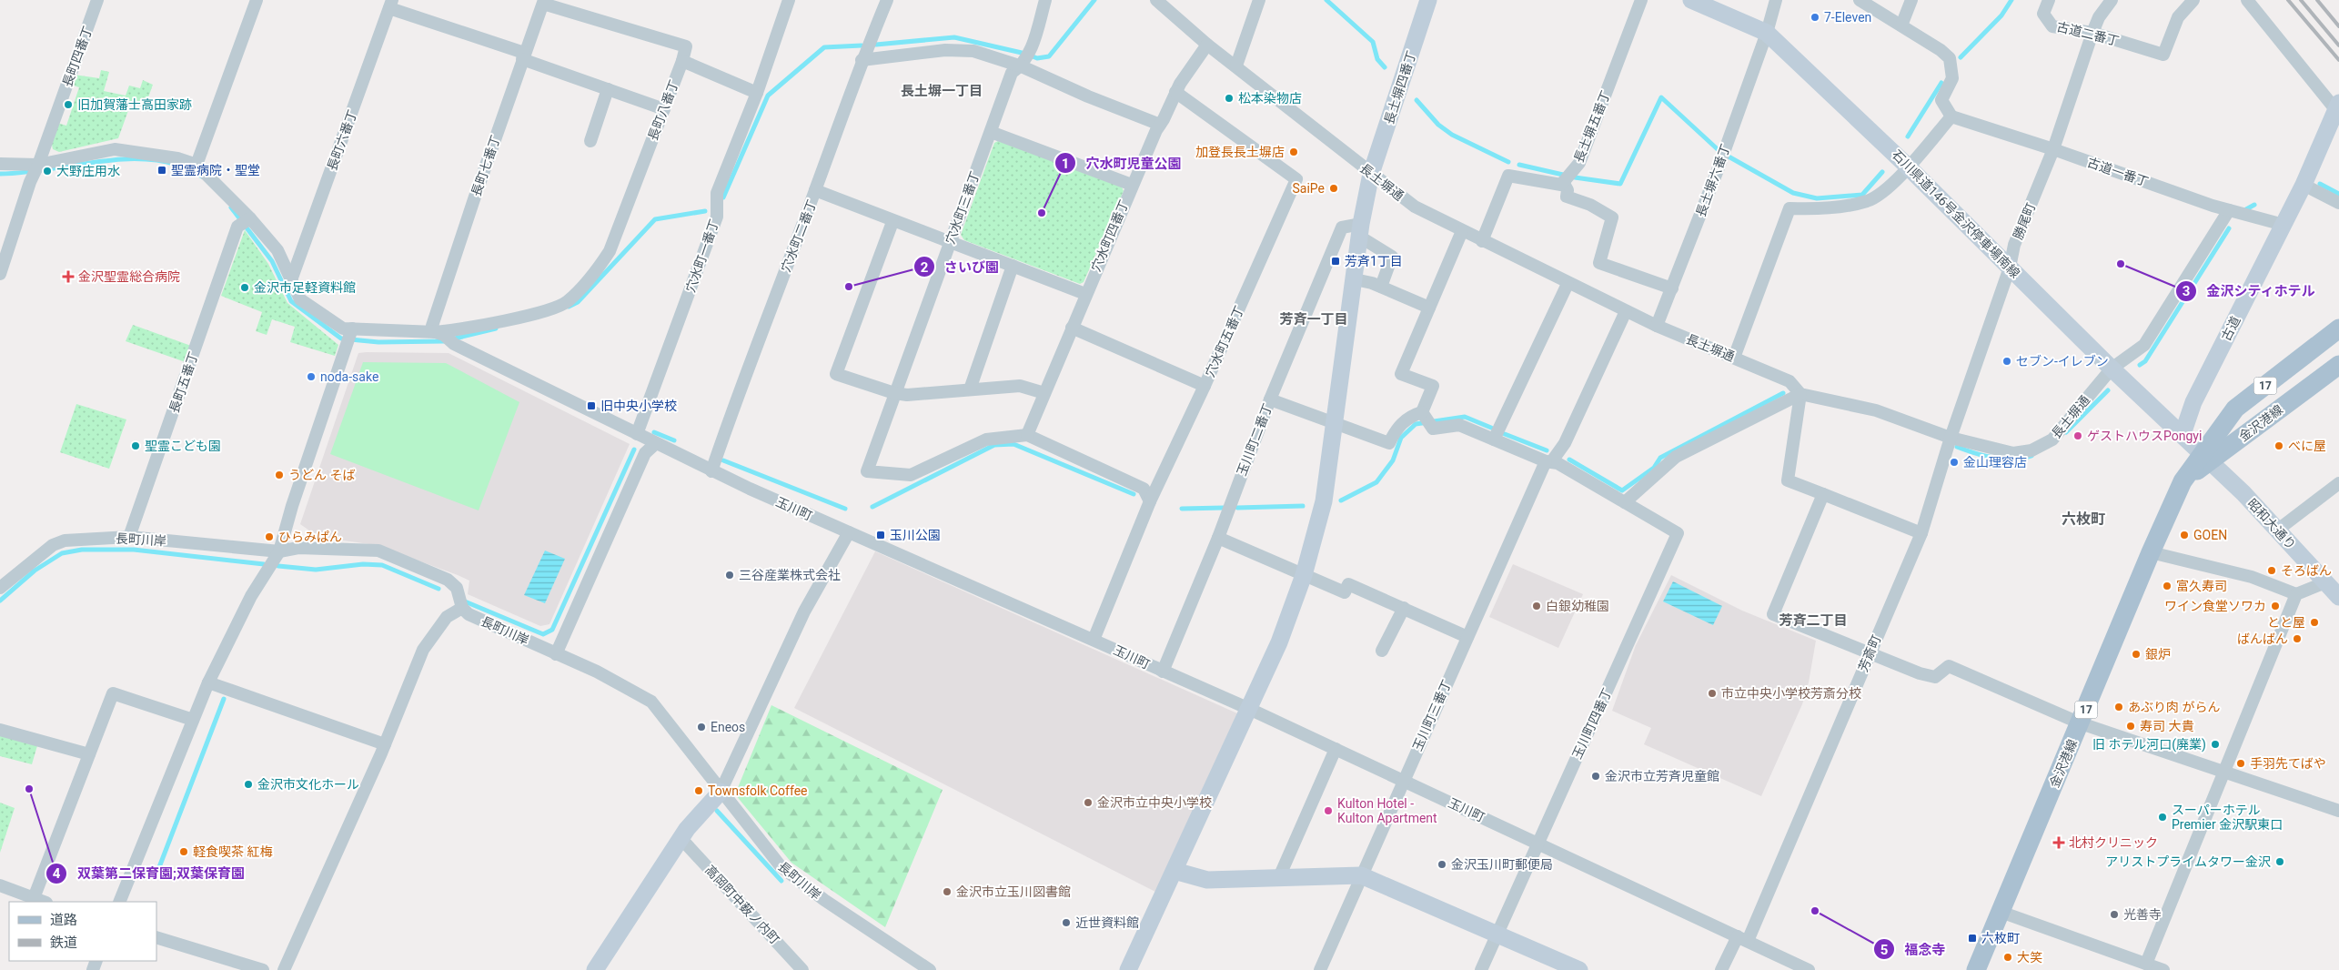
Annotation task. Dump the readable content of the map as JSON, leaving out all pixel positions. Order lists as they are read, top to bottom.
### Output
{
  "streets": {
    "main road": ["17", "金沢港線"],
    "street": [
      "古道二番丁",
      "長町四番丁",
      "長土塀四番丁",
      "長町八番丁",
      "長土塀五番丁",
      "長町六番丁",
      "長町七番丁",
      "古道一番丁",
      "長土塀六番丁",
      "長土塀通",
      "穴水町三番丁",
      "石川県道146号金沢停車場南線",
      "勝尾町",
      "穴水町二番丁",
      "穴水町四番丁",
      "穴水町一番丁",
      "古道",
      "穴水町五番丁",
      "長町五番丁",
      "玉川町二番丁",
      "玉川町",
      "昭和大通り",
      "長町川岸",
      "芳斎町",
      "玉川町三番丁",
      "玉川町四番丁",
      "高岡町中薮ノ内町"
    ]
  },
  "crossings": [
    ["古道二番丁", "勝尾町"],
    ["長土塀四番丁", "長土塀通"],
    ["長土塀四番丁", "玉川町二番丁"],
    ["長土塀四番丁", "玉川町"],
    ["長町八番丁", "長町六番丁"],
    ["長町八番丁", "長町七番丁"],
    ["長町八番丁", "長町五番丁"],
    ["長町八番丁", "玉川町"],
    ["長町七番丁", "玉川町"],
    ["古道一番丁", "長土塀通"],
    ["古道一番丁", "勝尾町"],
    ["古道一番丁", "古道"],
    ["長土塀六番丁", "長土塀通"],
    ["長土塀六番丁", "石川県道146号金沢停車場南線"],
    ["長土塀通", "石川県道146号金沢停車場南線"],
    ["長土塀通", "勝尾町"],
    ["長土塀通", "穴水町四番丁"],
    ["長土塀通", "芳斎町"],
    ["長土塀通", "玉川町三番丁"],
    ["穴水町三番丁", "穴水町四番丁"],
    ["石川県道146号金沢停車場南線", "勝尾町"],
    ["石川県道146号金沢停車場南線", "古道"],
    ["石川県道146号金沢停車場南線", "金沢港線"],
    ["石川県道146号金沢停車場南線", "昭和大通り"],
    ["勝尾町", "芳斎町"],
    ["穴水町二番丁", "玉川町"],
    ["穴水町四番丁", "穴水町五番丁"],
    ["穴水町一番丁", "玉川町"],
    ["穴水町五番丁", "玉川町"],
    ["長町五番丁", "長町川岸"],
    ["金沢港線", "昭和大通り"],
    ["玉川町二番丁", "玉川町"],
    ["玉川町", "芳斎町"],
    ["玉川町", "玉川町三番丁"],
    ["玉川町", "玉川町四番丁"]
  ],
  "districts": [
    "長土塀一丁目",
    "芳斉一丁目",
    "六枚町",
    "芳斉二丁目"
  ],
  "places": {
    "other": [
      "7-Eleven",
      "松本染物店",
      "旧加賀藩士高田家跡",
      "加登長長土塀店",
      "大野庄用水",
      "SaiPe",
      "穴水町児童公園",
      "金沢シティホテル",
      "さいび園",
      "金沢市足軽資料館",
      "セブン-イレブン",
      "noda-sake",
      "ゲストハウスPongyi",
      "聖霊こども園",
      "べに屋",
      "金山理容店",
      "うどん そば",
      "GOEN",
      "ひらみぱん",
      "そろばん",
      "三谷産業株式会社",
      "富久寿司",
      "白銀幼稚園",
      "ワイン食堂ソワカ",
      "とと屋",
      "ばんばん",
      "銀炉",
      "市立中央小学校芳斎分校",
      "あぶり肉 がらん",
      "寿司 大貴",
      "Eneos",
      "旧 ホテル河口(廃業)",
      "手羽先てばや",
      "金沢市立芳斉児童館",
      "金沢市文化ホール",
      "双葉第二保育園;双葉保育園",
      "Townsfolk Coffee",
      "金沢市立中央小学校",
      "Kulton Hotel - Kulton Apartment",
      "スーパーホテル Premier 金沢駅東口",
      "軽食喫茶 紅梅",
      "アリストプライムタワー金沢",
      "金沢玉川町郵便局",
      "金沢市立玉川図書館",
      "福念寺",
      "光善寺",
      "近世資料館",
      "大笑"
    ],
    "transit": [
      "聖霊病院・聖堂",
      "芳斉1丁目",
      "旧中央小学校",
      "玉川公園",
      "六枚町"
    ],
    "health": ["金沢聖霊総合病院", "北村クリニック"]
  },
  "legend": ["道路", "鉄道"]
}
